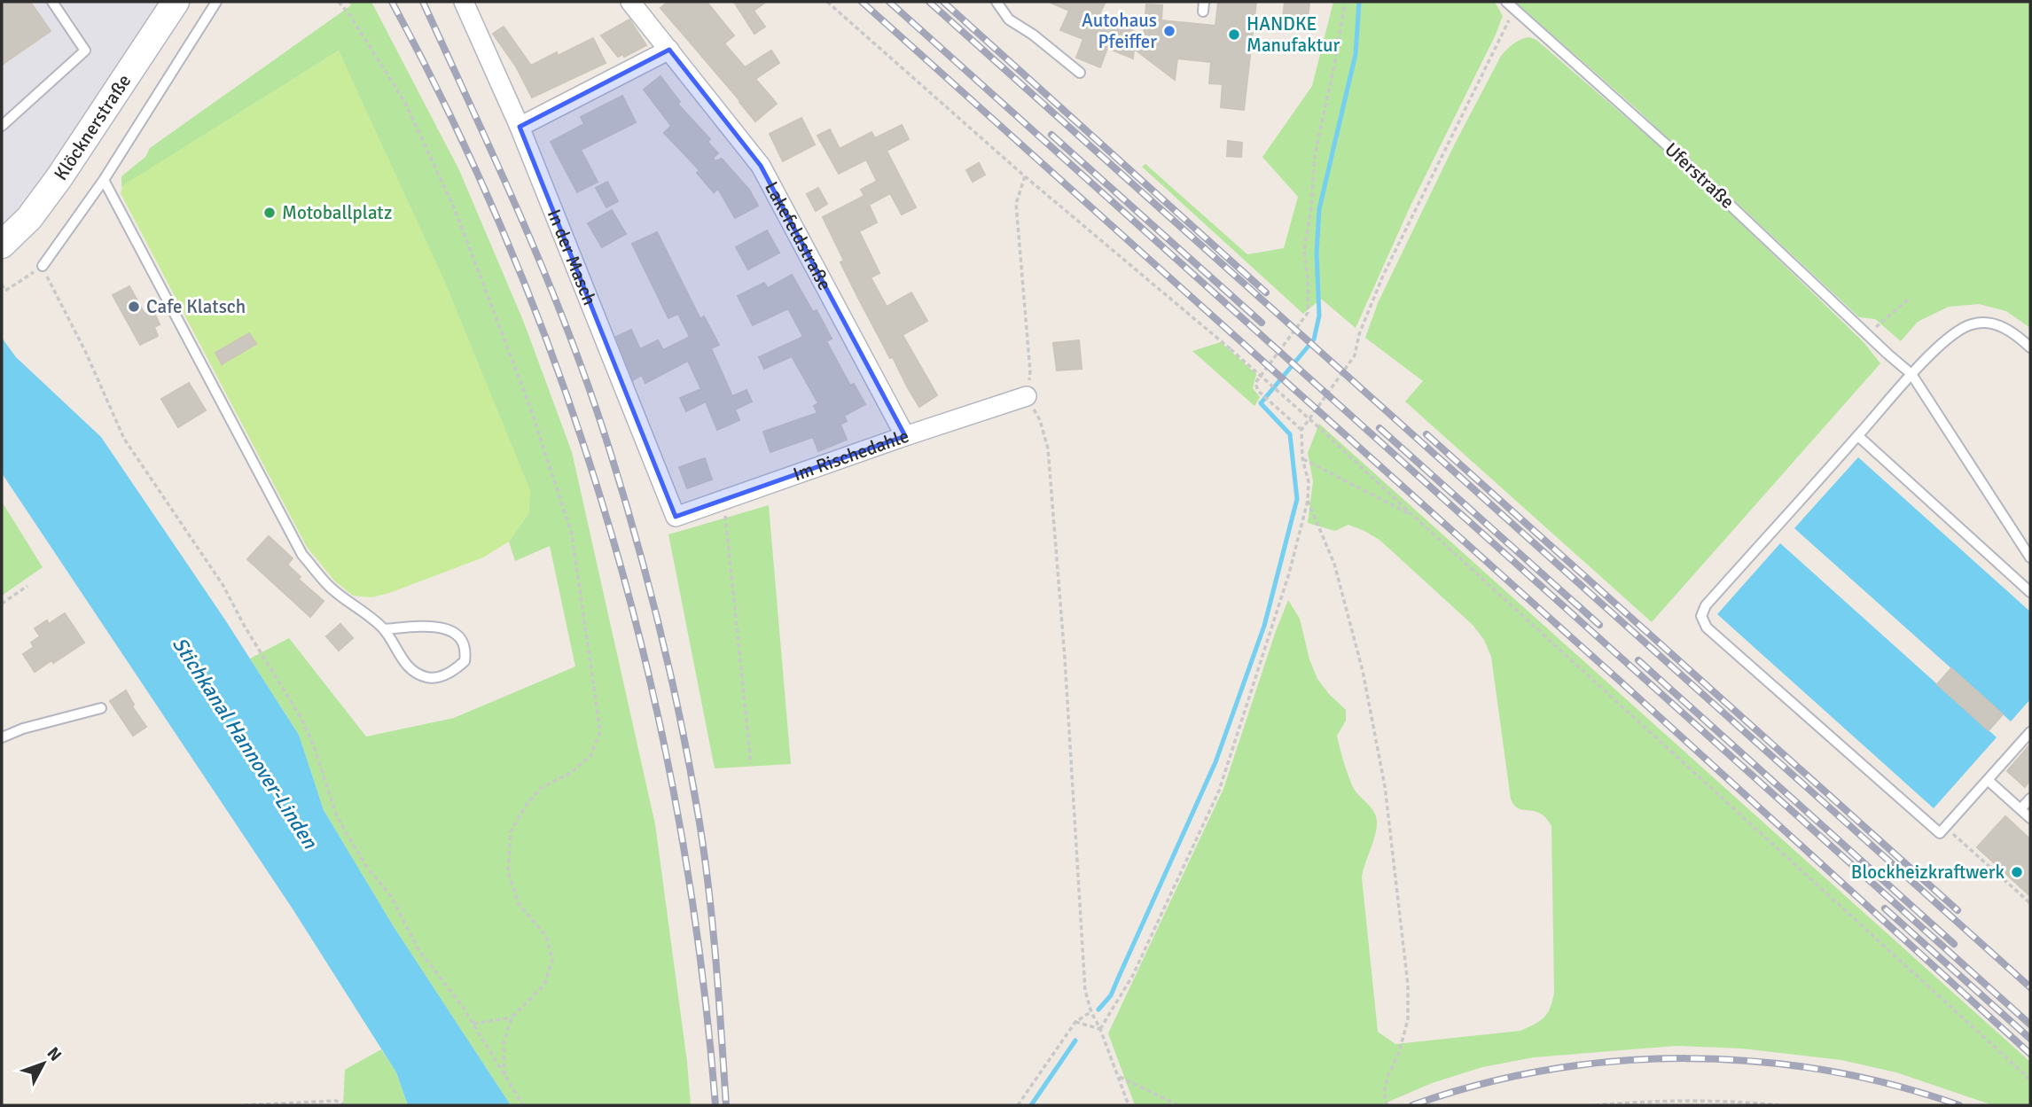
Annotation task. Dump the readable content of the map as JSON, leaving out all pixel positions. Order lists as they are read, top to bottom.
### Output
{
  "streets": {
    "main road": ["Klöcknerstraße"],
    "street": ["Lakefeldstraße", "In der Masch", "Im Rischedahle"],
    "lane": ["Uferstraße"]
  },
  "crossings": [
    ["Lakefeldstraße", "Im Rischedahle"],
    ["In der Masch", "Im Rischedahle"]
  ],
  "water": ["Stichkanal Hannover-Linden"],
  "places": [
    "Autohaus Pfeiffer",
    "HANDKE Manufaktur",
    "Motoballplatz",
    "Cafe Klatsch",
    "Blockheizkraftwerk"
  ],
  "north": "top right"
}
